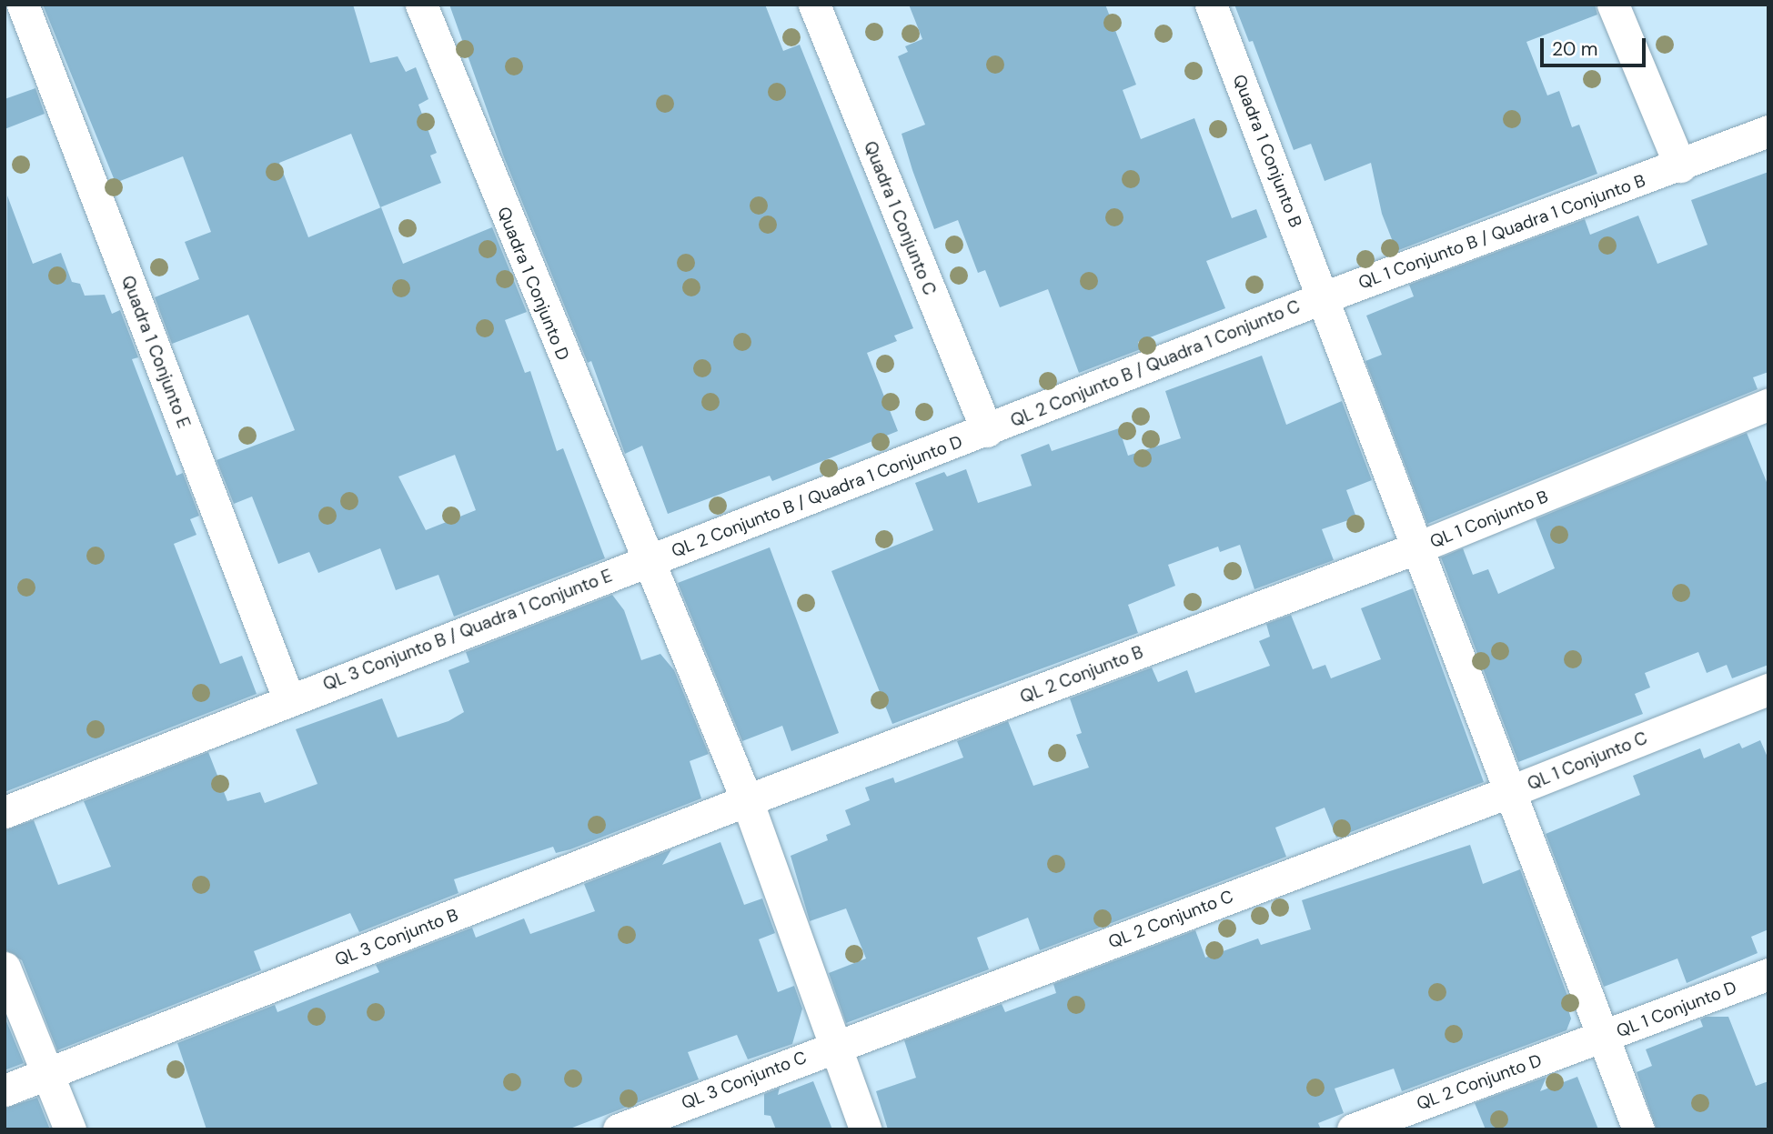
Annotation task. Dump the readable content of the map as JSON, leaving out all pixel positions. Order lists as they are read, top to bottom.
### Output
{
  "streets": {
    "street": [
      "Quadra 1 Conjunto B",
      "Quadra 1 Conjunto C",
      "QL 1 Conjunto B / Quadra 1 Conjunto B",
      "Quadra 1 Conjunto D",
      "Quadra 1 Conjunto E",
      "QL 2 Conjunto B / Quadra 1 Conjunto C",
      "QL 2 Conjunto B / Quadra 1 Conjunto D",
      "QL 1 Conjunto B",
      "QL 3 Conjunto B / Quadra 1 Conjunto E",
      "QL 2 Conjunto B",
      "QL 1 Conjunto C",
      "QL 2 Conjunto C",
      "QL 3 Conjunto B",
      "QL 1 Conjunto D",
      "QL 3 Conjunto C",
      "QL 2 Conjunto D"
    ]
  },
  "crossings": [
    ["Quadra 1 Conjunto B", "QL 1 Conjunto B / Quadra 1 Conjunto B"],
    ["Quadra 1 Conjunto B", "QL 2 Conjunto B / Quadra 1 Conjunto C"],
    ["Quadra 1 Conjunto B", "QL 1 Conjunto B"],
    ["Quadra 1 Conjunto B", "QL 2 Conjunto B"],
    ["Quadra 1 Conjunto C", "QL 2 Conjunto B / Quadra 1 Conjunto C"],
    ["Quadra 1 Conjunto C", "QL 2 Conjunto B / Quadra 1 Conjunto D"],
    ["QL 1 Conjunto B / Quadra 1 Conjunto B", "QL 2 Conjunto B / Quadra 1 Conjunto C"],
    ["Quadra 1 Conjunto D", "QL 2 Conjunto B / Quadra 1 Conjunto D"],
    ["Quadra 1 Conjunto D", "QL 3 Conjunto B / Quadra 1 Conjunto E"],
    ["Quadra 1 Conjunto D", "QL 2 Conjunto B"],
    ["Quadra 1 Conjunto D", "QL 2 Conjunto C"],
    ["Quadra 1 Conjunto D", "QL 3 Conjunto B"],
    ["Quadra 1 Conjunto D", "QL 3 Conjunto C"],
    ["Quadra 1 Conjunto E", "QL 3 Conjunto B / Quadra 1 Conjunto E"],
    ["QL 2 Conjunto B / Quadra 1 Conjunto C", "QL 2 Conjunto B / Quadra 1 Conjunto D"],
    ["QL 2 Conjunto B / Quadra 1 Conjunto D", "QL 3 Conjunto B / Quadra 1 Conjunto E"],
    ["QL 1 Conjunto B", "QL 2 Conjunto B"],
    ["QL 1 Conjunto B", "QL 1 Conjunto C"],
    ["QL 1 Conjunto B", "QL 2 Conjunto C"],
    ["QL 2 Conjunto B", "QL 3 Conjunto B"],
    ["QL 1 Conjunto C", "QL 2 Conjunto C"],
    ["QL 1 Conjunto C", "QL 1 Conjunto D"],
    ["QL 1 Conjunto C", "QL 2 Conjunto D"],
    ["QL 2 Conjunto C", "QL 3 Conjunto C"],
    ["QL 1 Conjunto D", "QL 2 Conjunto D"]
  ],
  "scale_bar": "20 m"
}
